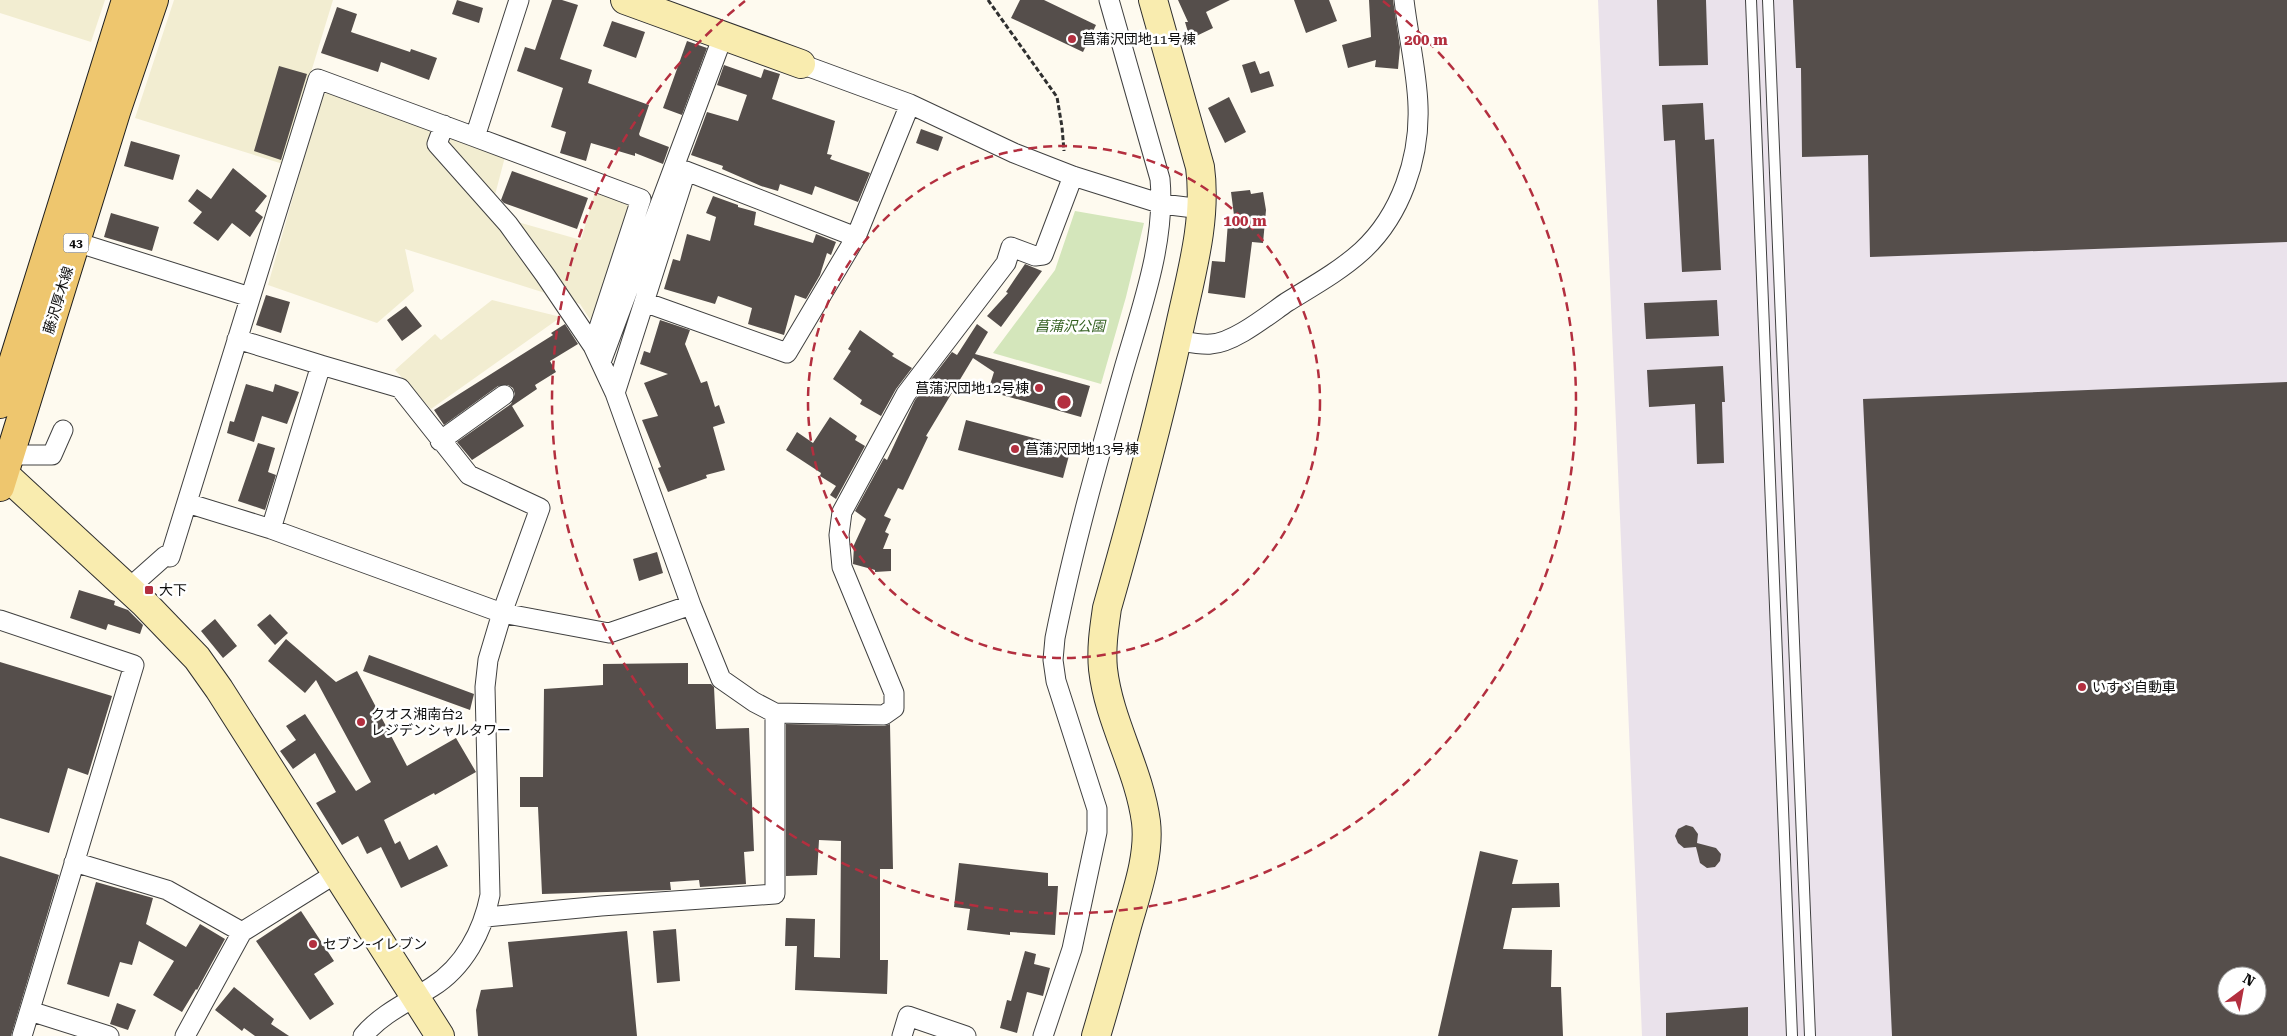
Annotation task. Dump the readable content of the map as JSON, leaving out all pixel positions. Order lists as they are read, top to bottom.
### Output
{
  "streets": {
    "main road": ["43", "藤沢厚木線"]
  },
  "parks": ["菖蒲沢公園"],
  "places": {
    "other": [
      "菖蒲沢団地11号棟",
      "菖蒲沢団地12号棟",
      "菖蒲沢団地13号棟",
      "いすゞ自動車",
      "クオス湘南台2 レジデンシャルタワー",
      "セブン-イレブン"
    ],
    "transit": ["大下"]
  },
  "north": "top right",
  "rings": ["200 m", "100 m"]
}
